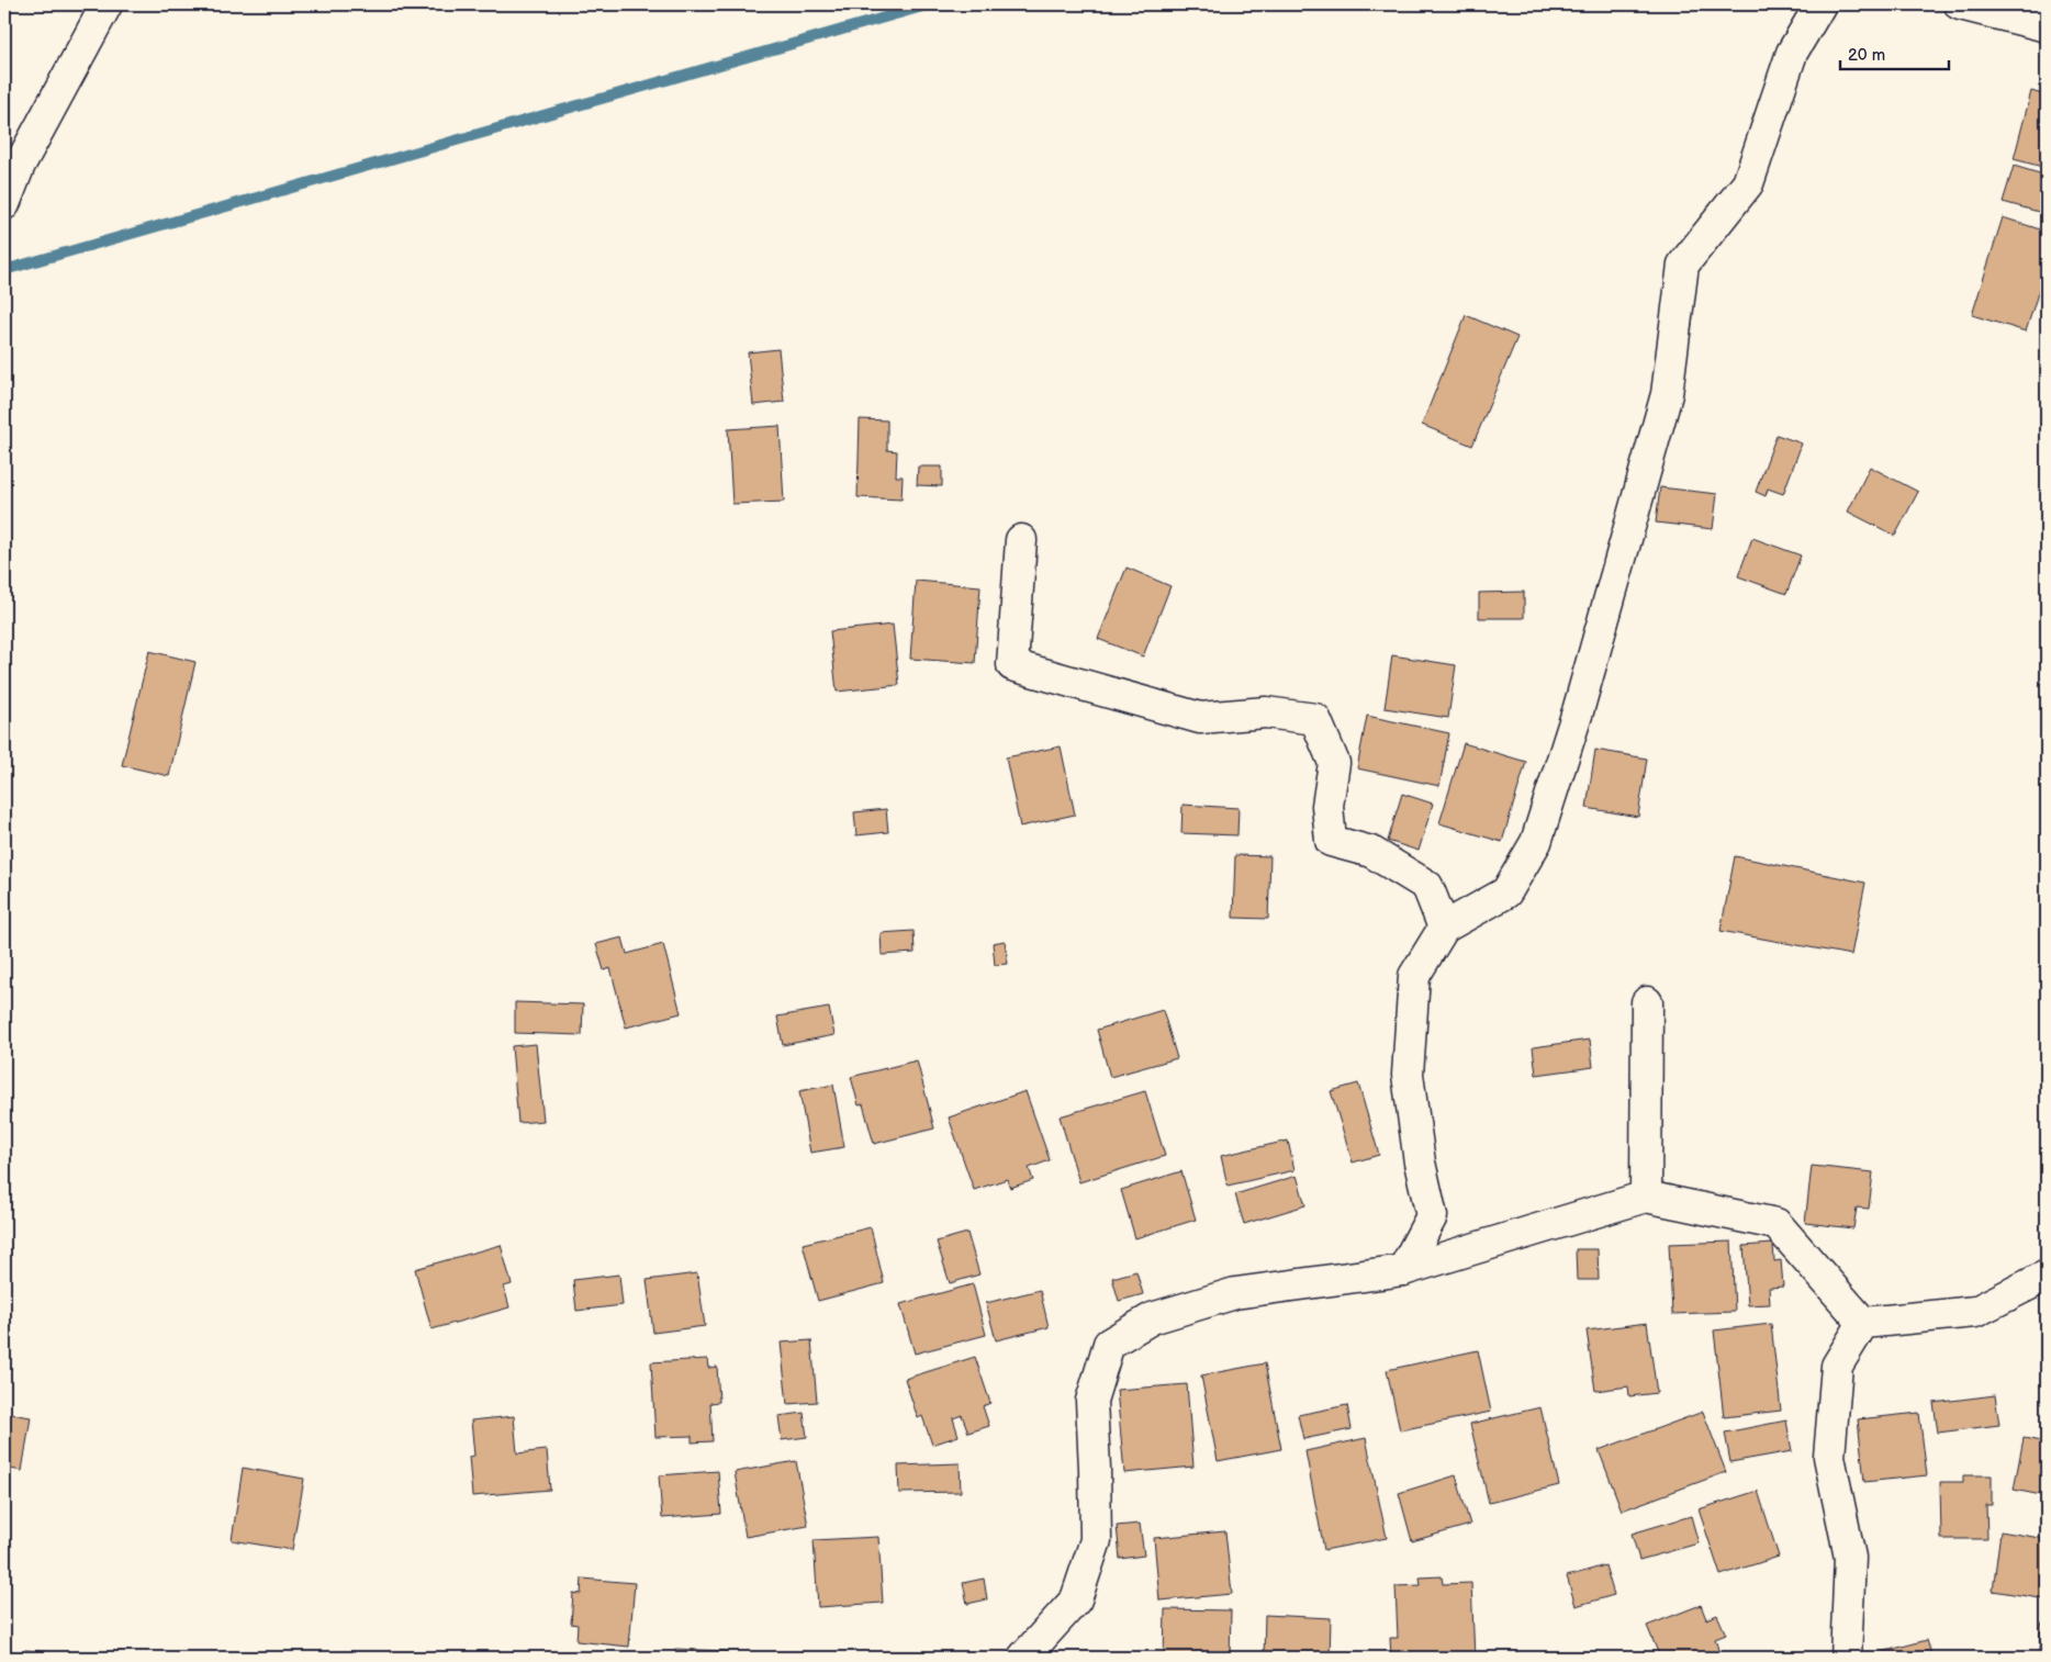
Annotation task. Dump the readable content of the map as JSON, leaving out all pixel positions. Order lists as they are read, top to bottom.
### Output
{
  "scale_bar": "20 m"
}
